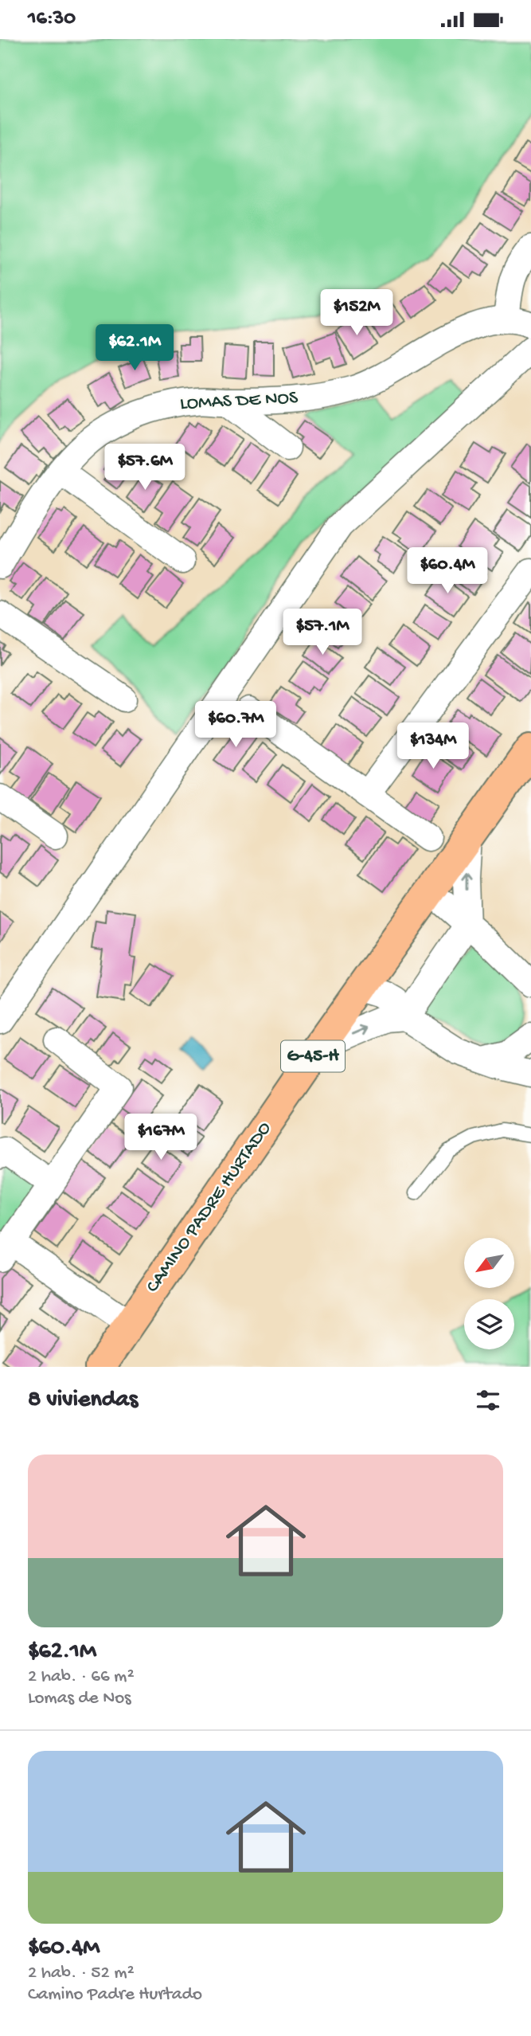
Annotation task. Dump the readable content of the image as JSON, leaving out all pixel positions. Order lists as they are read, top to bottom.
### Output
{
  "streets": {
    "main road": ["G-45-H", "CAMINO PADRE HURTADO"],
    "street": ["LOMAS DE NOS"]
  },
  "north": "bottom left",
  "page": {
    "status": "16:30",
    "price": [
      "$152M",
      "$62.1M",
      "$57.6M",
      "$60.4M",
      "$57.1M",
      "$60.7M",
      "$134M",
      "$167M"
    ],
    "heading": "8 viviendas",
    "list": [
      {
        "name": "$62.1M",
        "note": "2 hab. · 66 m² · Lomas de Nos"
      },
      {
        "name": "$60.4M",
        "note": "2 hab. · 52 m² · Camino Padre Hurtado"
      }
    ]
  }
}
